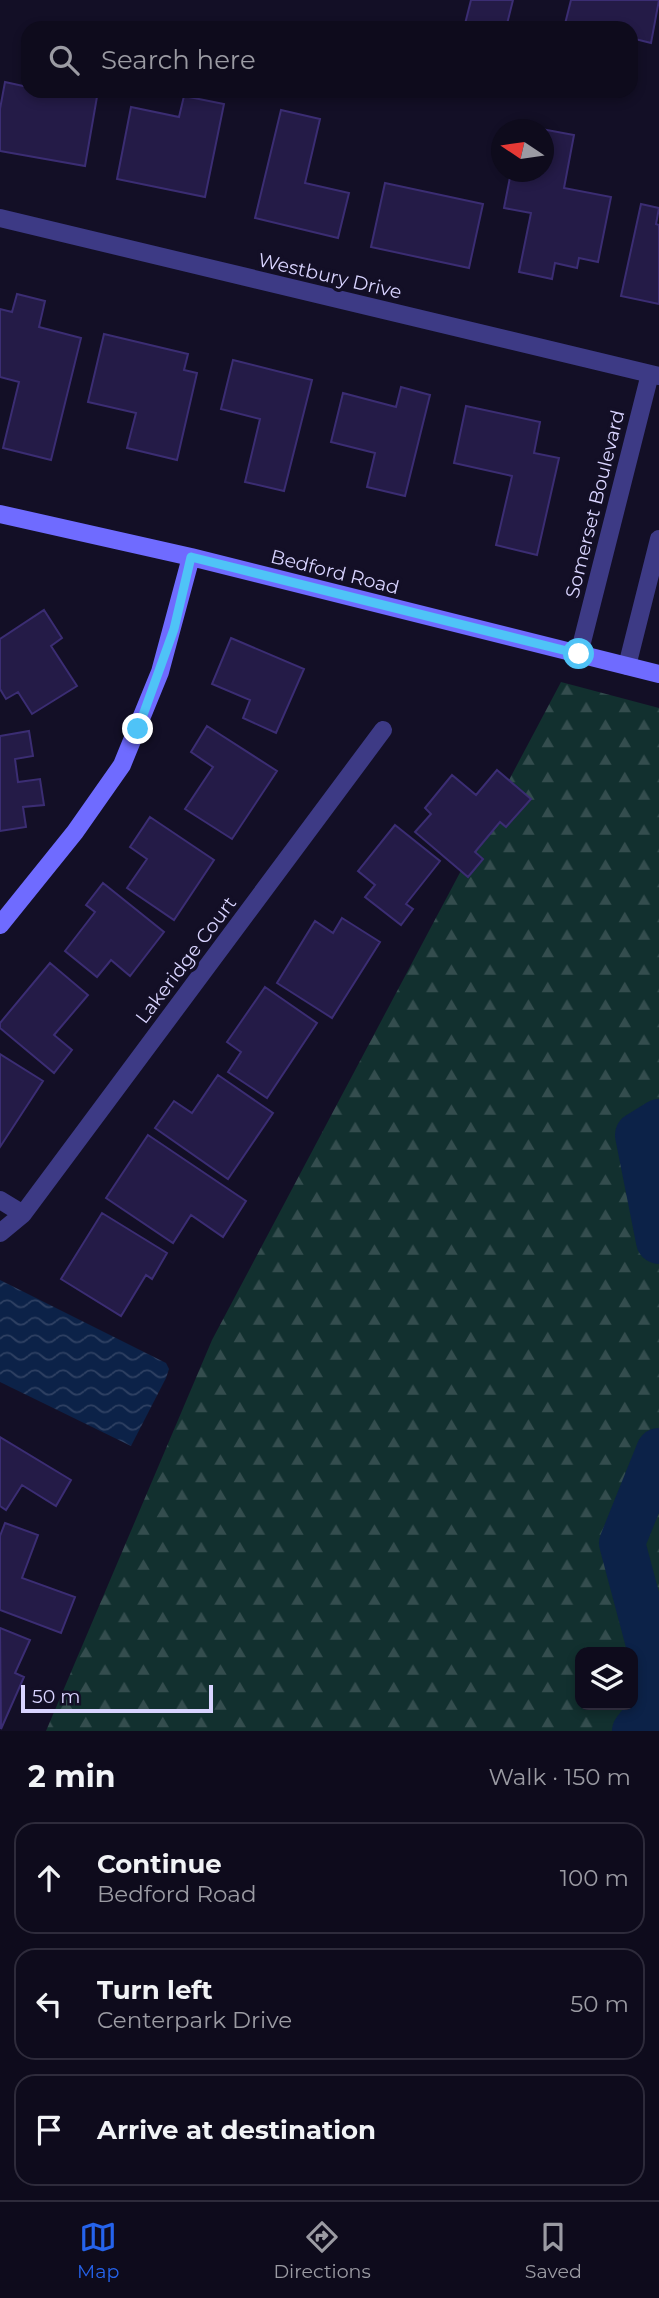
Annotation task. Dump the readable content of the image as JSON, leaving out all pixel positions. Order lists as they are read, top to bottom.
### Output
{
  "streets": {
    "street": [
      "Westbury Drive",
      "Somerset Boulevard",
      "Bedford Road",
      "Lakeridge Court"
    ]
  },
  "crossings": [
    ["Westbury Drive", "Somerset Boulevard"],
    ["Somerset Boulevard", "Bedford Road"]
  ],
  "scale_bar": "50 m",
  "north": "left",
  "page": {
    "search": "Search here",
    "scale": "50 m",
    "heading": ["2 min", "Walk · 150 m"],
    "list": [
      ["Continue", "Bedford Road", "100 m"],
      ["Turn left", "Centerpark Drive", "50 m"],
      "Arrive at destination"
    ],
    "nav": ["Map", "Directions", "Saved"]
  }
}
